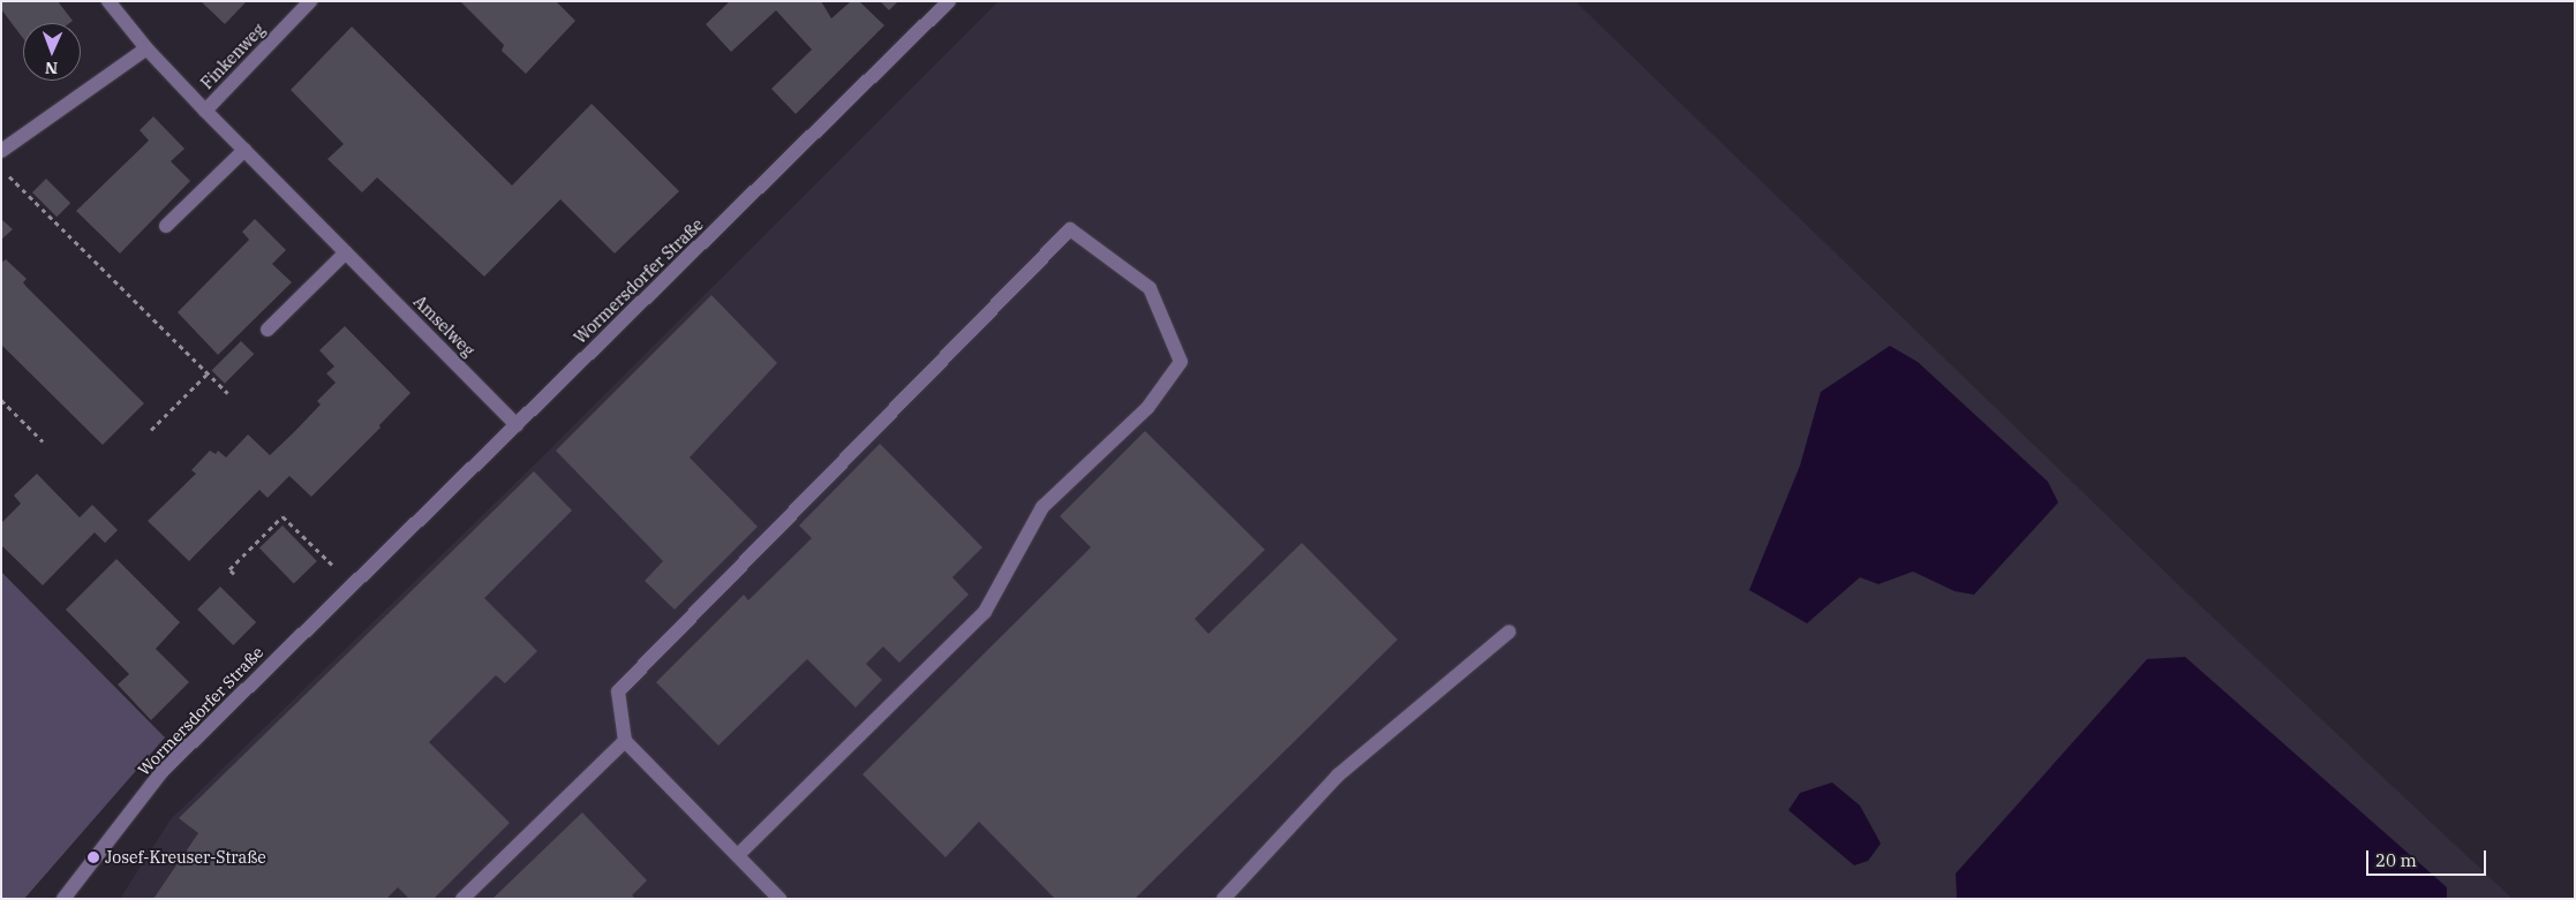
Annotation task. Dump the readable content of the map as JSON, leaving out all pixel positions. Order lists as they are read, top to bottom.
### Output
{
  "streets": {
    "street": ["Finkenweg", "Wormersdorfer Straße", "Amselweg"]
  },
  "crossings": [
    ["Finkenweg", "Amselweg"],
    ["Wormersdorfer Straße", "Amselweg"]
  ],
  "places": ["Josef-Kreuser-Straße"],
  "scale_bar": "20 m",
  "north": "bottom"
}
